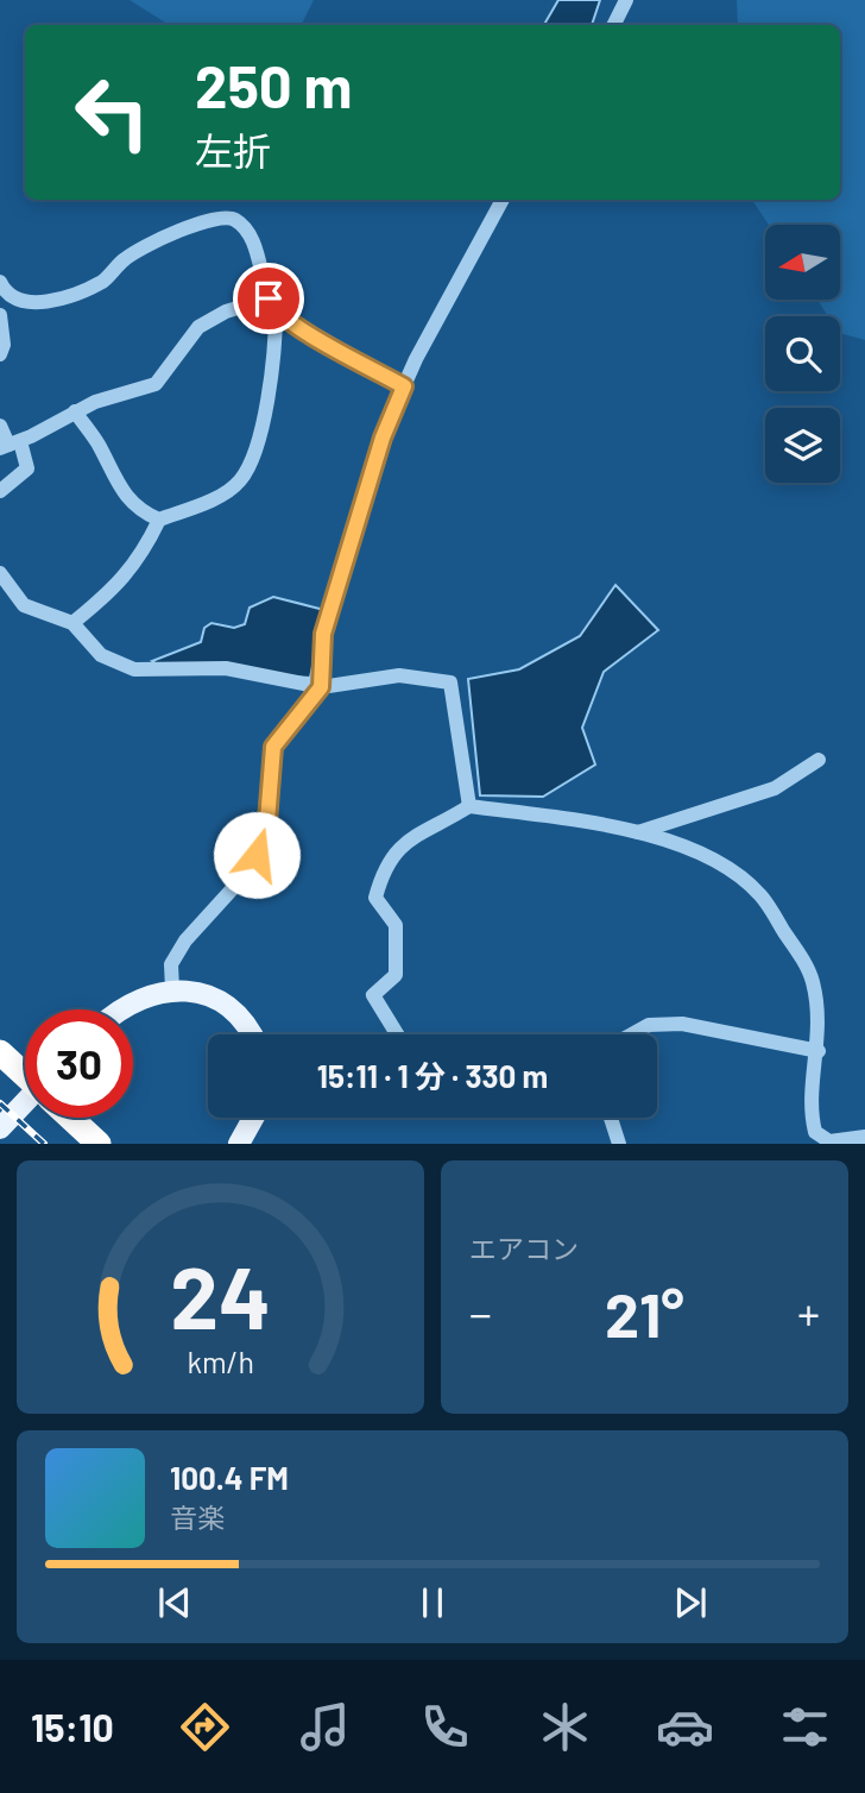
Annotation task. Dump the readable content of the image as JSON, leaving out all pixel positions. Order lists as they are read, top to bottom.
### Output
{
  "north": "left",
  "page": {
    "turn": ["250 m", "左折"],
    "limit": "30",
    "trip": "15:11 · 1 分 · 330 m",
    "tile": "エアコン",
    "heat": ["−", "21°", "+"],
    "song": ["100.4 FM", "音楽"],
    "tabs": "15:10",
    "gauge": ["24", "km/h"]
  }
}
